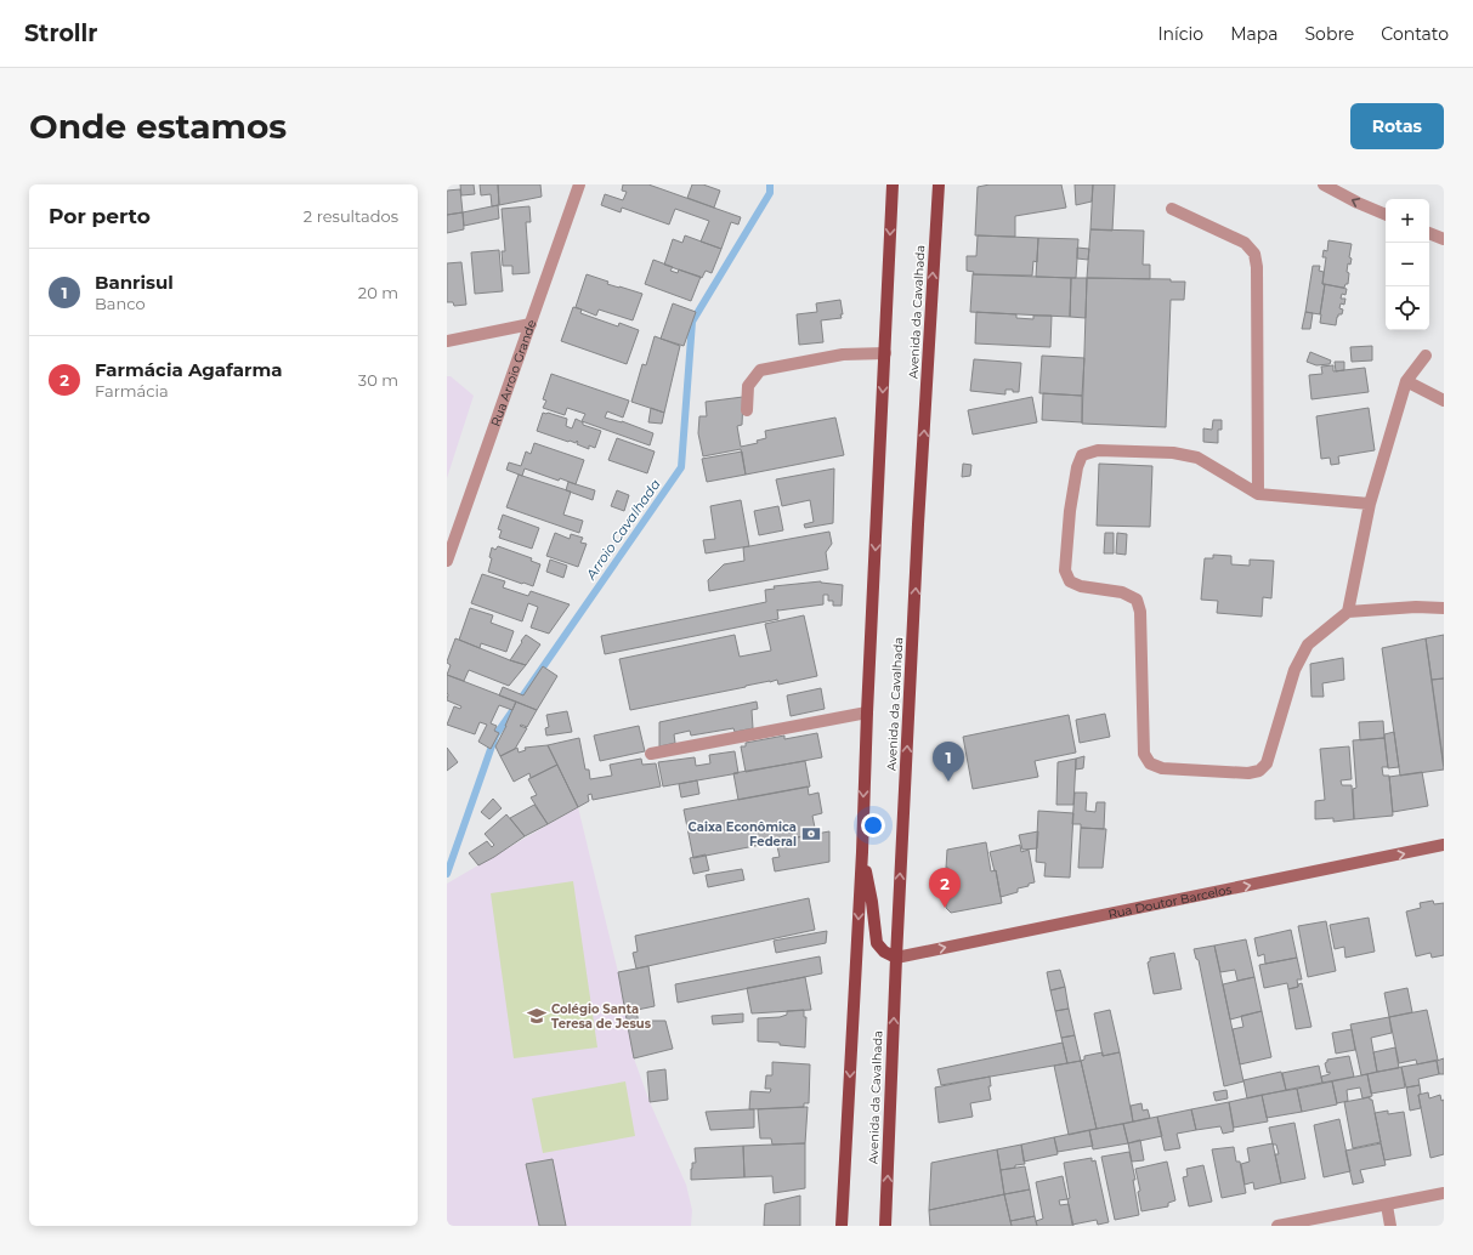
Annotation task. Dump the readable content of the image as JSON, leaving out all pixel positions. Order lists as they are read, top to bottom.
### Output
{
  "streets": {
    "main road": ["Avenida da Cavalhada"],
    "street": ["Rua Arroio Grande", "Rua Doutor Barcelos"]
  },
  "crossings": [
    ["Avenida da Cavalhada", "Rua Doutor Barcelos"]
  ],
  "one_way": ["Rua Doutor Barcelos"],
  "water": ["Arroio Cavalhada"],
  "places": {
    "bank": ["Caixa Econômica Federal"],
    "school or university": ["Colégio Santa Teresa de Jesus"]
  },
  "page": {
    "header": "Strollr",
    "nav": [
      "Início",
      "Mapa",
      "Sobre",
      "Contato"
    ],
    "buttons": "Rotas",
    "title": "Onde estamos",
    "heading": ["Por perto", "2 resultados"],
    "map_buttons": ["+", "−"],
    "list": [
      {
        "mark": "1",
        "name": "Banrisul",
        "note": "Banco",
        "value": "20 m"
      },
      {
        "mark": "2",
        "name": "Farmácia Agafarma",
        "note": "Farmácia",
        "value": "30 m"
      }
    ],
    "pins": ["1", "2"]
  }
}
